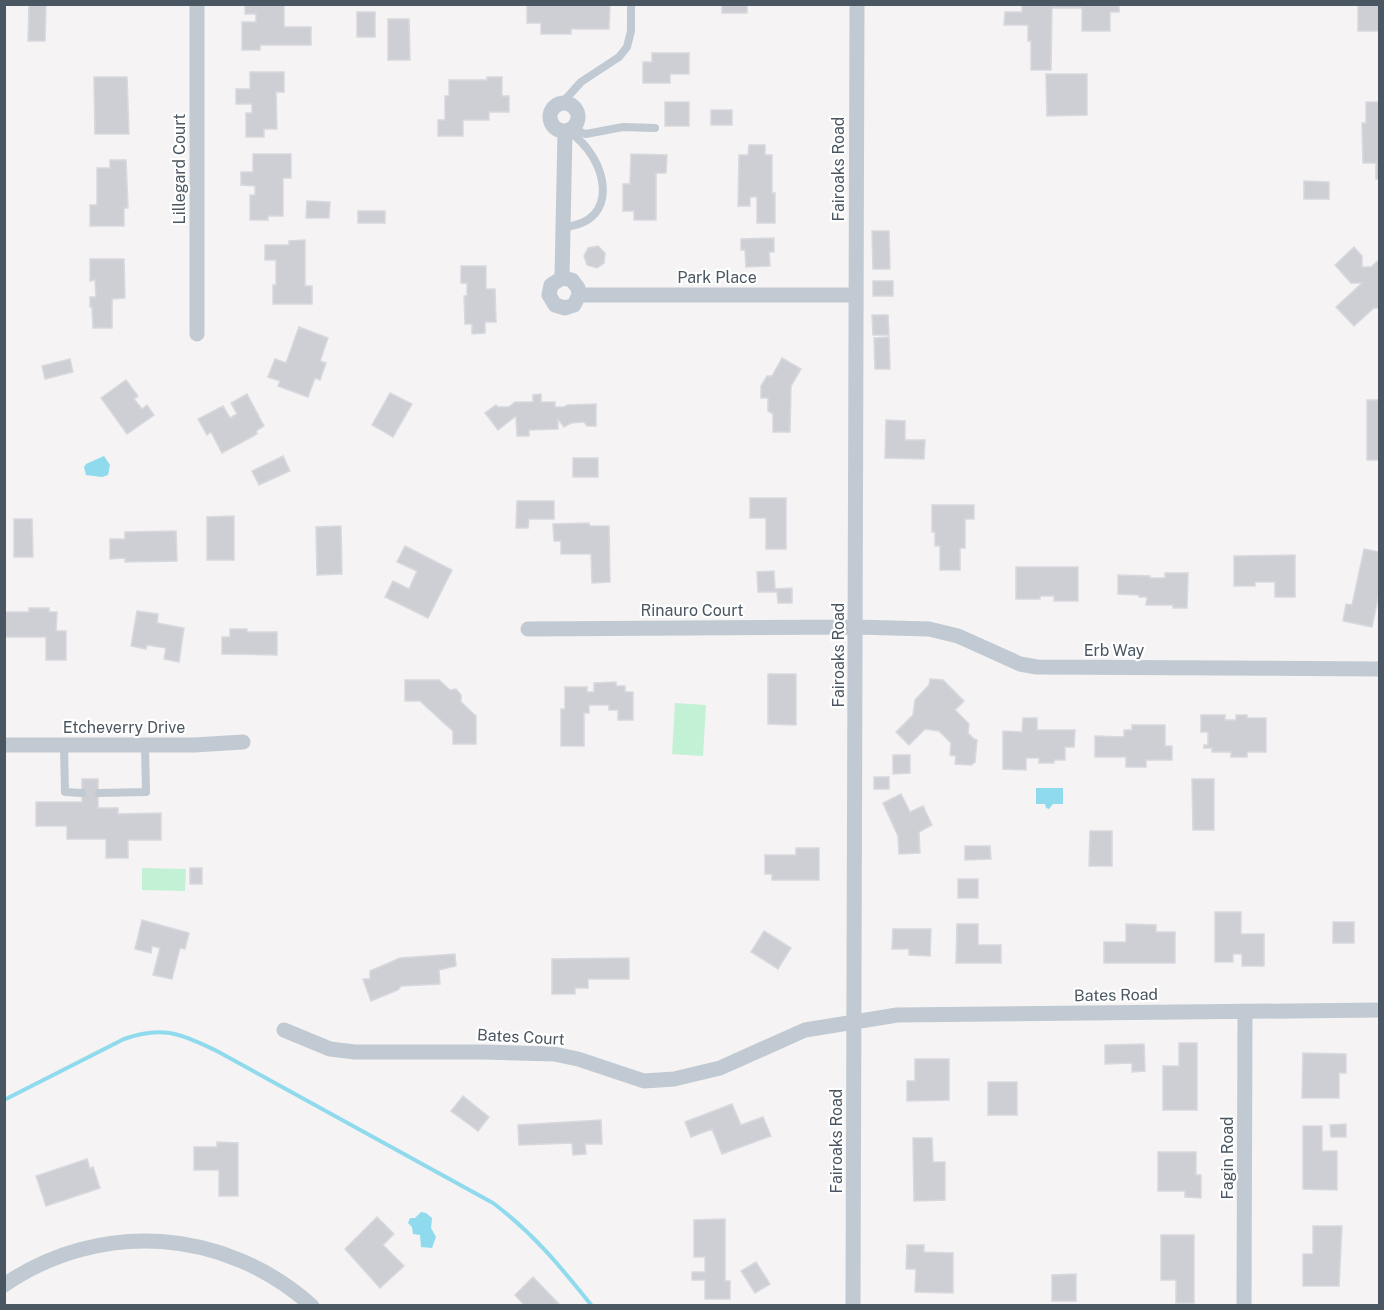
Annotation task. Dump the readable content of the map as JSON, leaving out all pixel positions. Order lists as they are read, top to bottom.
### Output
{
  "streets": {
    "street": [
      "Lillegard Court",
      "Fairoaks Road",
      "Park Place",
      "Rinauro Court",
      "Erb Way",
      "Etcheverry Drive",
      "Bates Road",
      "Bates Court",
      "Fagin Road"
    ]
  },
  "crossings": [
    ["Fairoaks Road", "Park Place"],
    ["Fairoaks Road", "Rinauro Court"],
    ["Fairoaks Road", "Erb Way"],
    ["Fairoaks Road", "Bates Road"],
    ["Fairoaks Road", "Bates Court"],
    ["Rinauro Court", "Erb Way"],
    ["Bates Road", "Bates Court"],
    ["Bates Road", "Fagin Road"]
  ]
}
